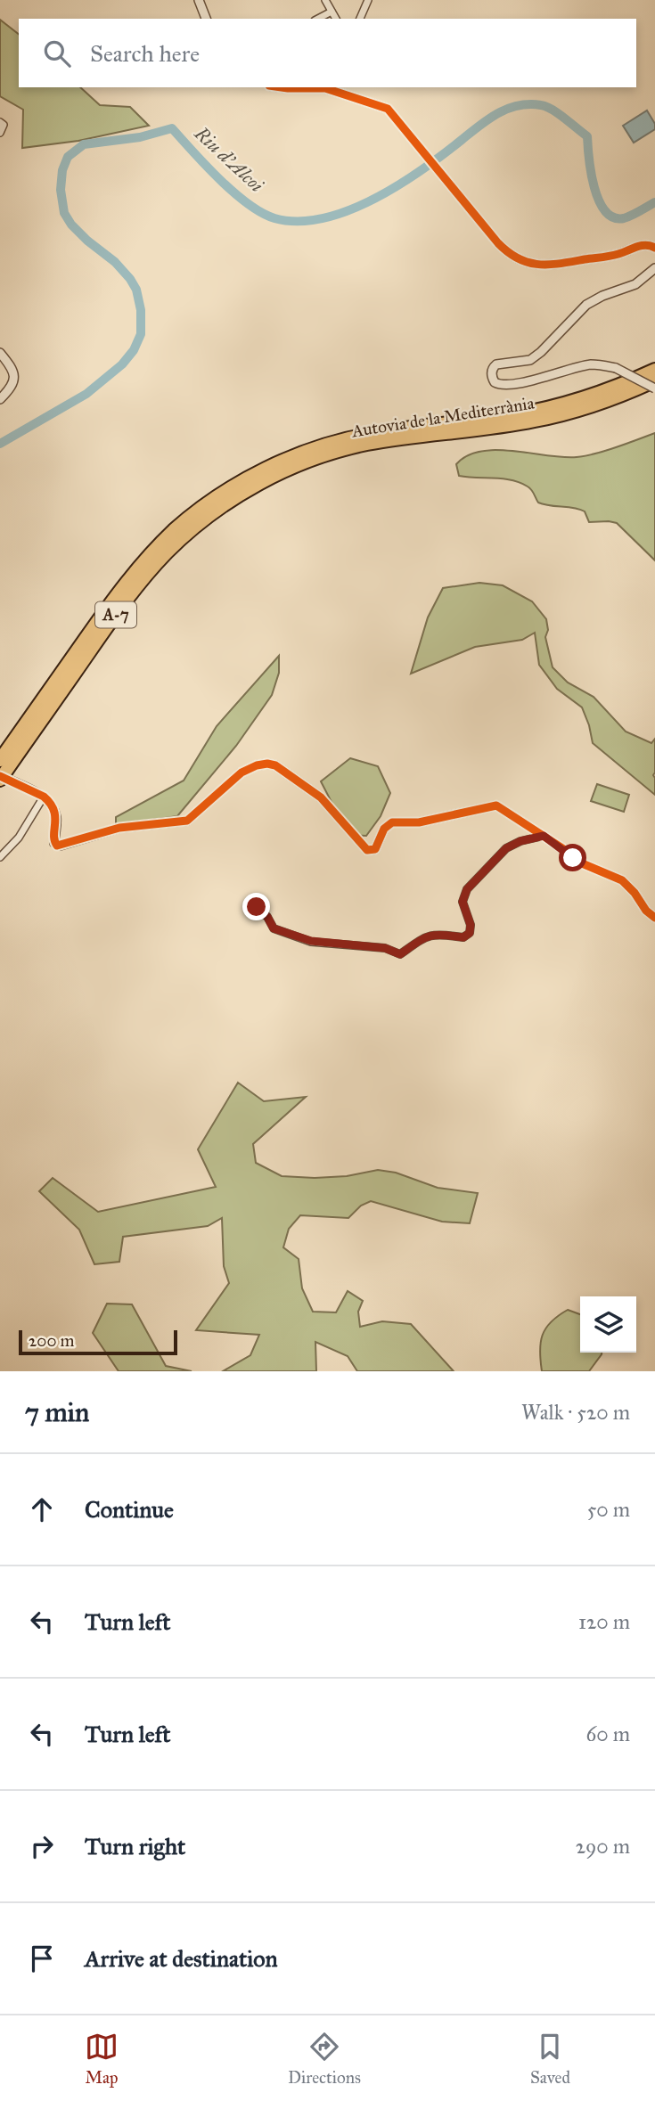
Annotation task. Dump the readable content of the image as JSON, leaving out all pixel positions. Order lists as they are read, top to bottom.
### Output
{
  "streets": {
    "highway": ["Autovia de la Mediterrània", "A-7"]
  },
  "water": ["Riu d'Alcoi"],
  "scale_bar": "200 m",
  "page": {
    "search": "Search here",
    "scale": "200 m",
    "heading": ["7 min", "Walk · 520 m"],
    "list": [
      ["Continue", "50 m"],
      ["Turn left", "120 m"],
      ["Turn left", "60 m"],
      ["Turn right", "290 m"],
      "Arrive at destination"
    ],
    "nav": ["Map", "Directions", "Saved"]
  }
}
